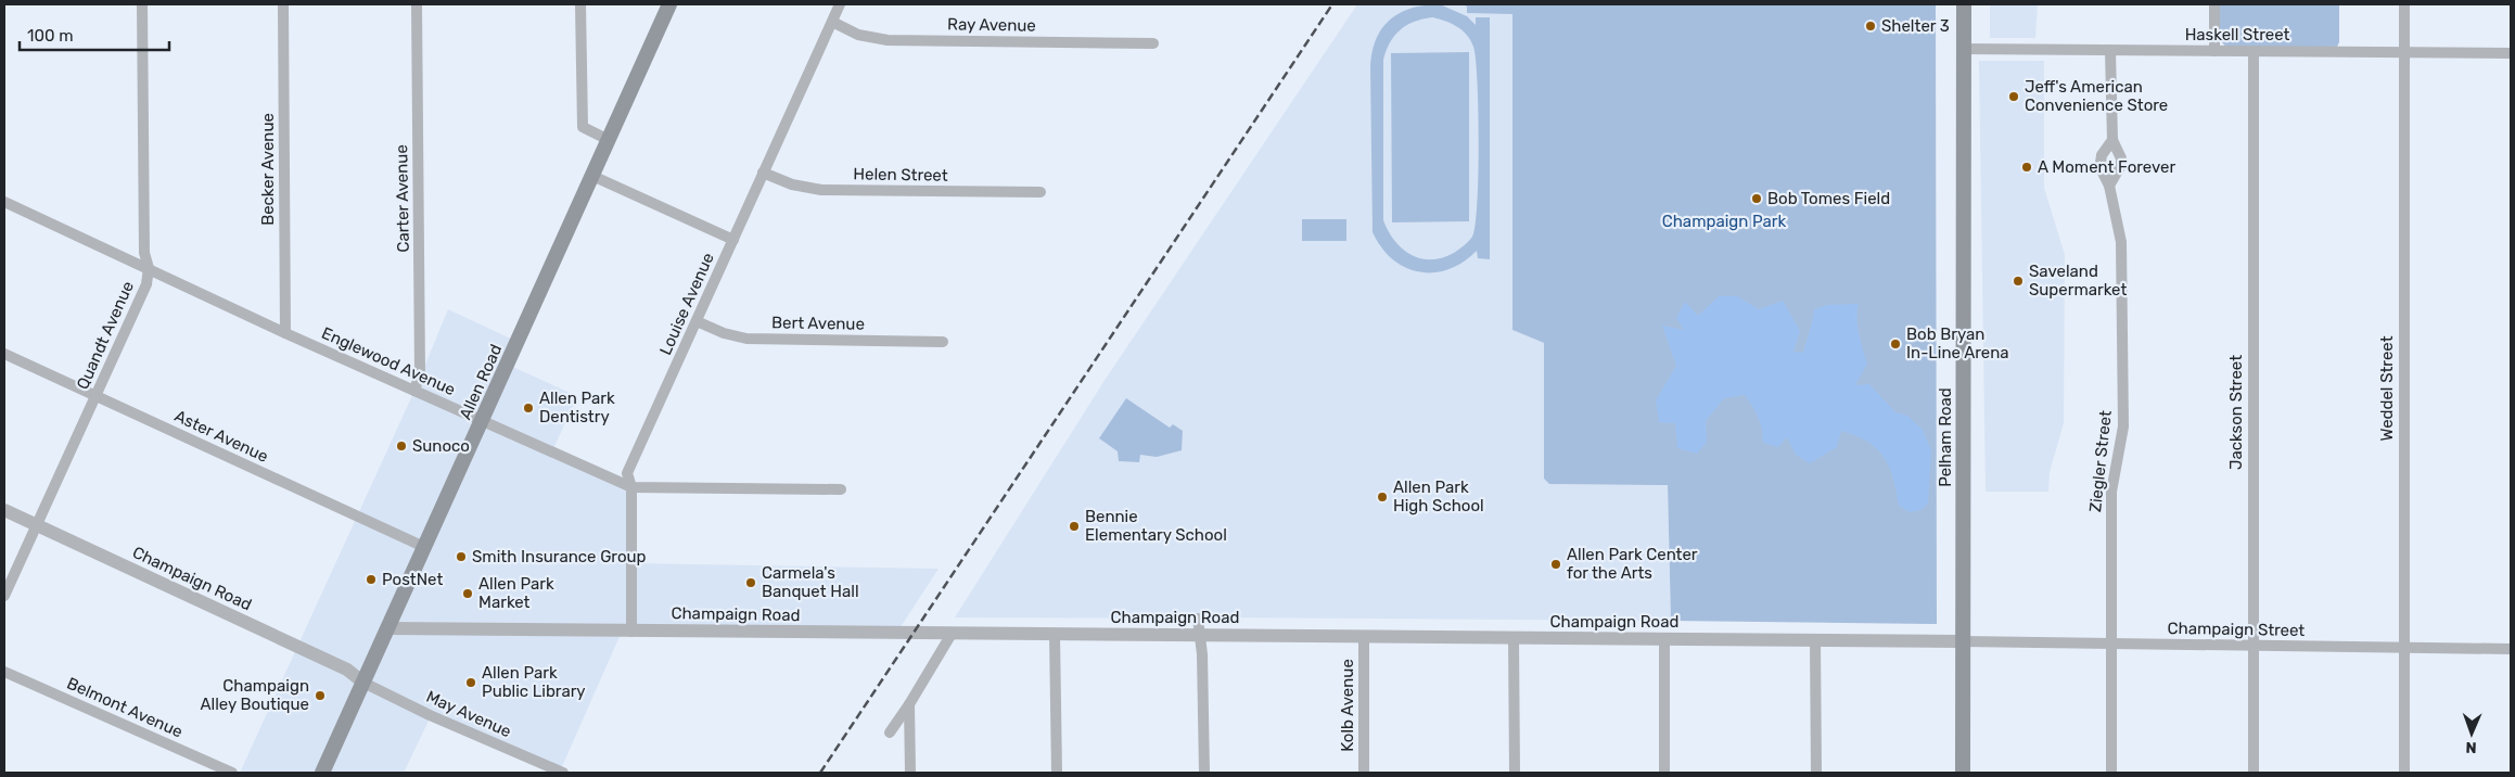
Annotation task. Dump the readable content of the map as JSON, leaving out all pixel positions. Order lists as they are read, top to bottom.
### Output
{
  "streets": {
    "main road": ["Allen Road", "Pelham Road"],
    "street": [
      "Ray Avenue",
      "Haskell Street",
      "Becker Avenue",
      "Helen Street",
      "Carter Avenue",
      "Louise Avenue",
      "Bert Avenue",
      "Quandt Avenue",
      "Englewood Avenue",
      "Weddel Street",
      "Jackson Street",
      "Aster Avenue",
      "Ziegler Street",
      "Champaign Road",
      "Champaign Street",
      "Kolb Avenue",
      "Belmont Avenue",
      "May Avenue"
    ]
  },
  "crossings": [
    ["Ray Avenue", "Louise Avenue"],
    ["Haskell Street", "Weddel Street"],
    ["Haskell Street", "Jackson Street"],
    ["Haskell Street", "Pelham Road"],
    ["Haskell Street", "Ziegler Street"],
    ["Becker Avenue", "Englewood Avenue"],
    ["Helen Street", "Louise Avenue"],
    ["Carter Avenue", "Englewood Avenue"],
    ["Louise Avenue", "Bert Avenue"],
    ["Louise Avenue", "Englewood Avenue"],
    ["Louise Avenue", "Champaign Road"],
    ["Quandt Avenue", "Englewood Avenue"],
    ["Quandt Avenue", "Aster Avenue"],
    ["Quandt Avenue", "Champaign Road"],
    ["Englewood Avenue", "Allen Road"],
    ["Allen Road", "Aster Avenue"],
    ["Allen Road", "Champaign Road"],
    ["Allen Road", "May Avenue"],
    ["Weddel Street", "Champaign Street"],
    ["Jackson Street", "Champaign Street"],
    ["Pelham Road", "Champaign Road"],
    ["Pelham Road", "Champaign Street"],
    ["Ziegler Street", "Champaign Street"],
    ["Champaign Road", "Champaign Street"],
    ["Champaign Road", "Kolb Avenue"],
    ["Champaign Road", "May Avenue"]
  ],
  "parks": ["Champaign Park"],
  "places": [
    "Shelter 3",
    "Jeff's American Convenience Store",
    "A Moment Forever",
    "Bob Tomes Field",
    "Saveland Supermarket",
    "Bob Bryan In-Line Arena",
    "Allen Park Dentistry",
    "Sunoco",
    "Allen Park High School",
    "Bennie Elementary School",
    "Smith Insurance Group",
    "Allen Park Center for the Arts",
    "PostNet",
    "Carmela's Banquet Hall",
    "Allen Park Market",
    "Allen Park Public Library",
    "Champaign Alley Boutique"
  ],
  "scale_bar": "100 m",
  "north": "bottom"
}
